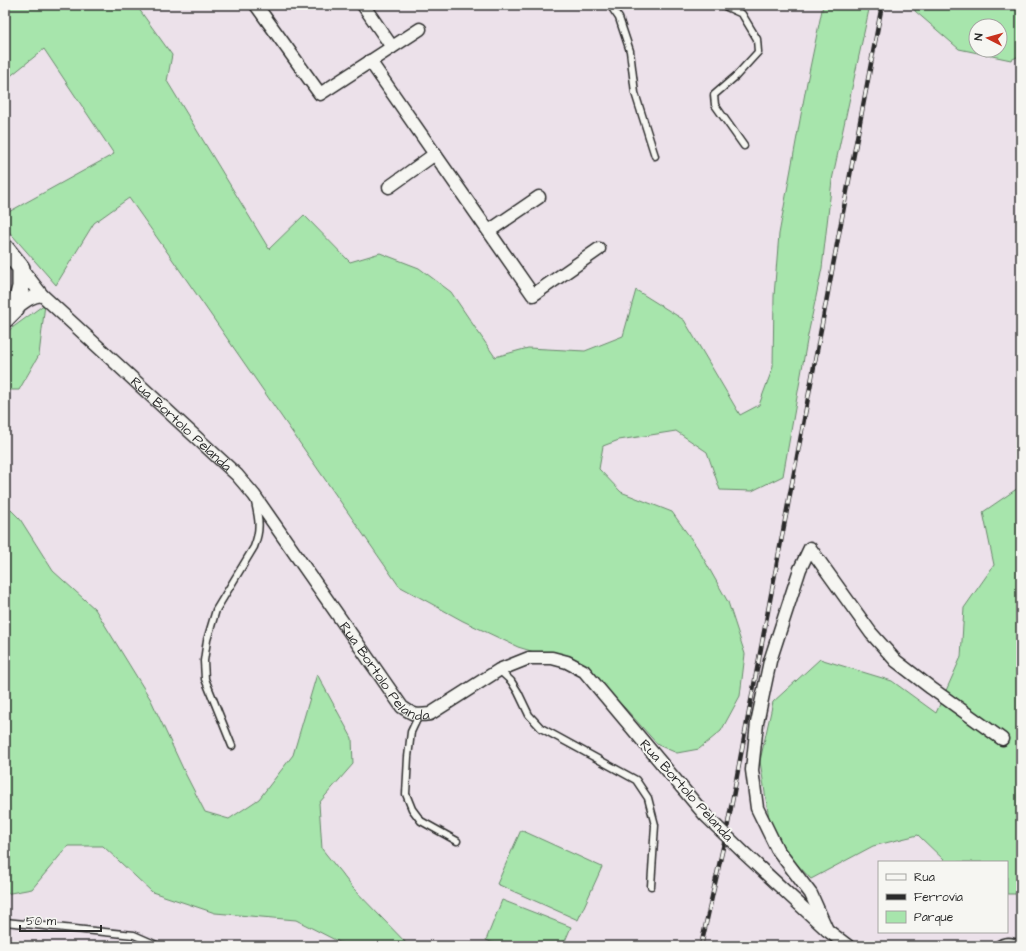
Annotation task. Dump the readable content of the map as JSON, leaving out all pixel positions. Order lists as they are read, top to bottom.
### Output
{
  "streets": {
    "street": ["Rua Bortolo Pelanda"]
  },
  "legend": ["Rua", "Ferrovia", "Parque"],
  "scale_bar": "50 m",
  "north": "left"
}
